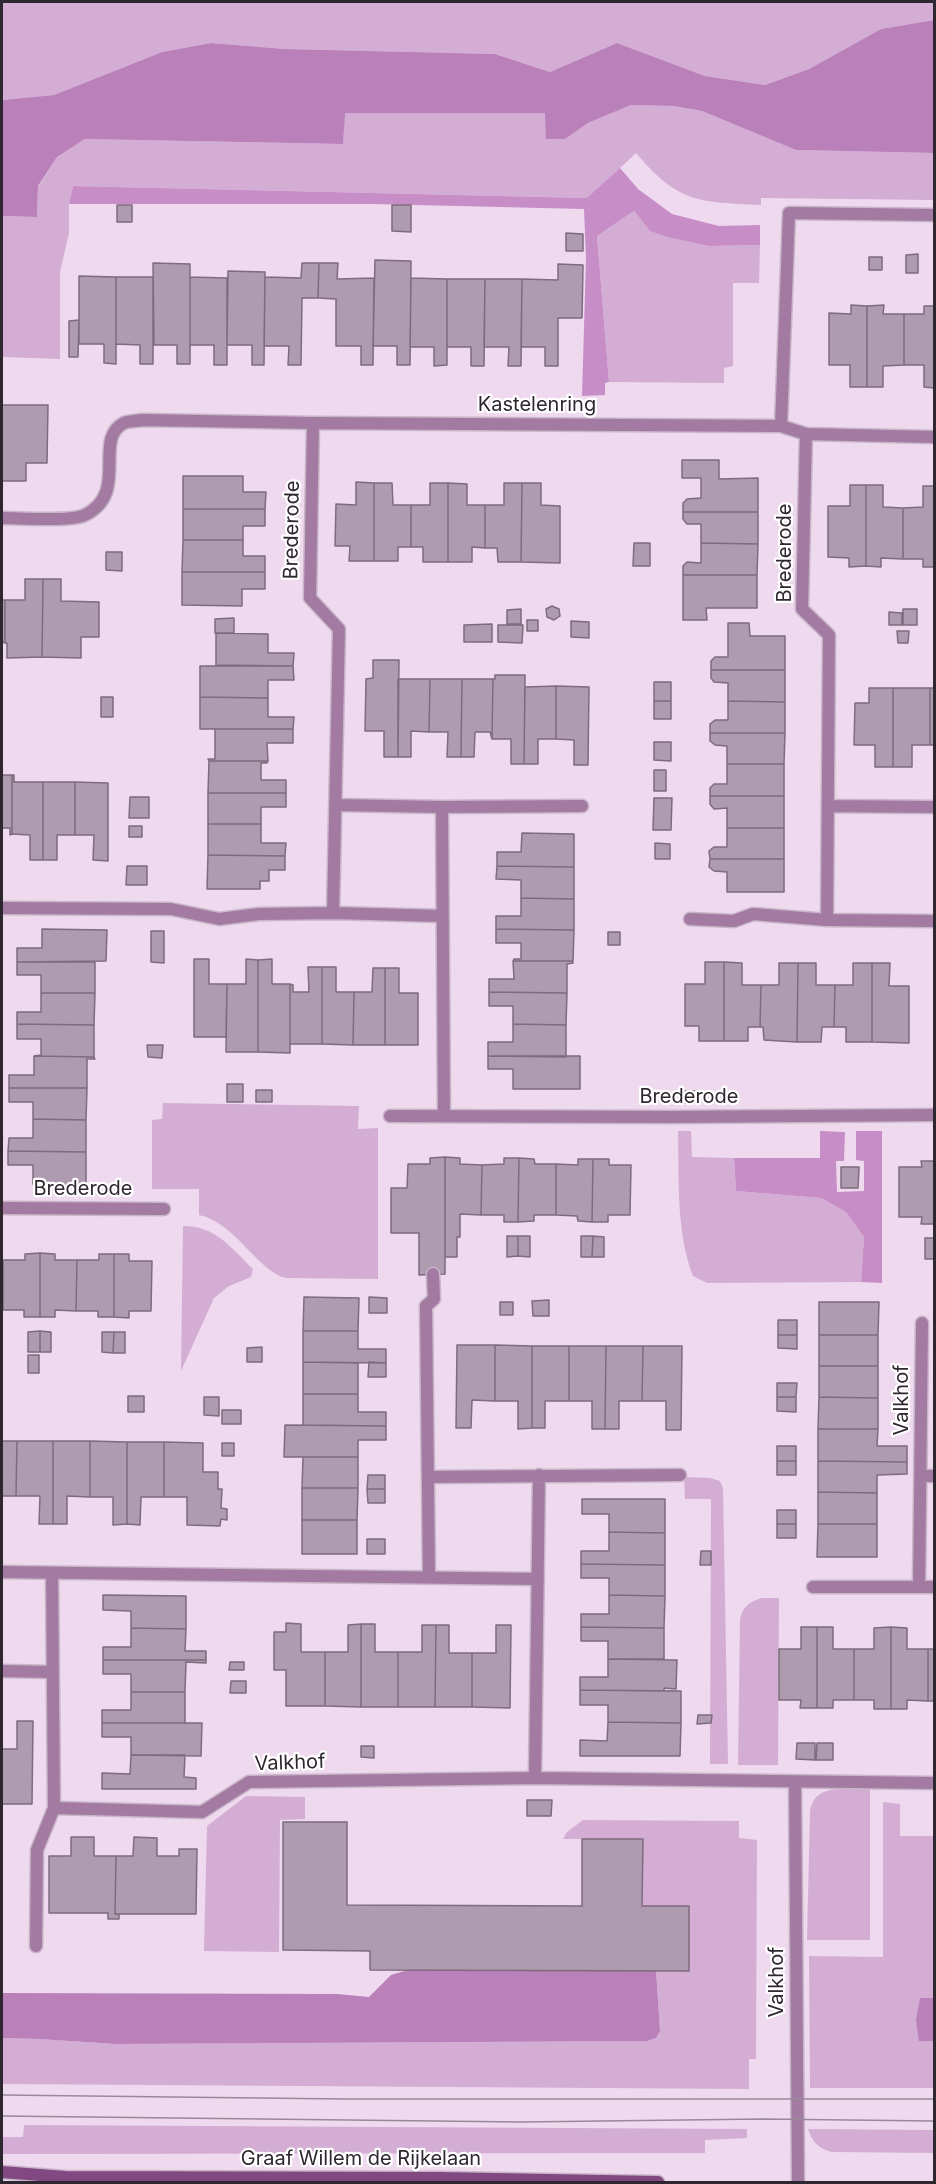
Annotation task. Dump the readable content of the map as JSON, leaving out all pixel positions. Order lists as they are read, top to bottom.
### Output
{
  "streets": {
    "street": [
      "Kastelenring",
      "Brederode",
      "Valkhof",
      "Graaf Willem de Rijkelaan"
    ]
  },
  "crossings": [
    ["Kastelenring", "Brederode"]
  ]
}
